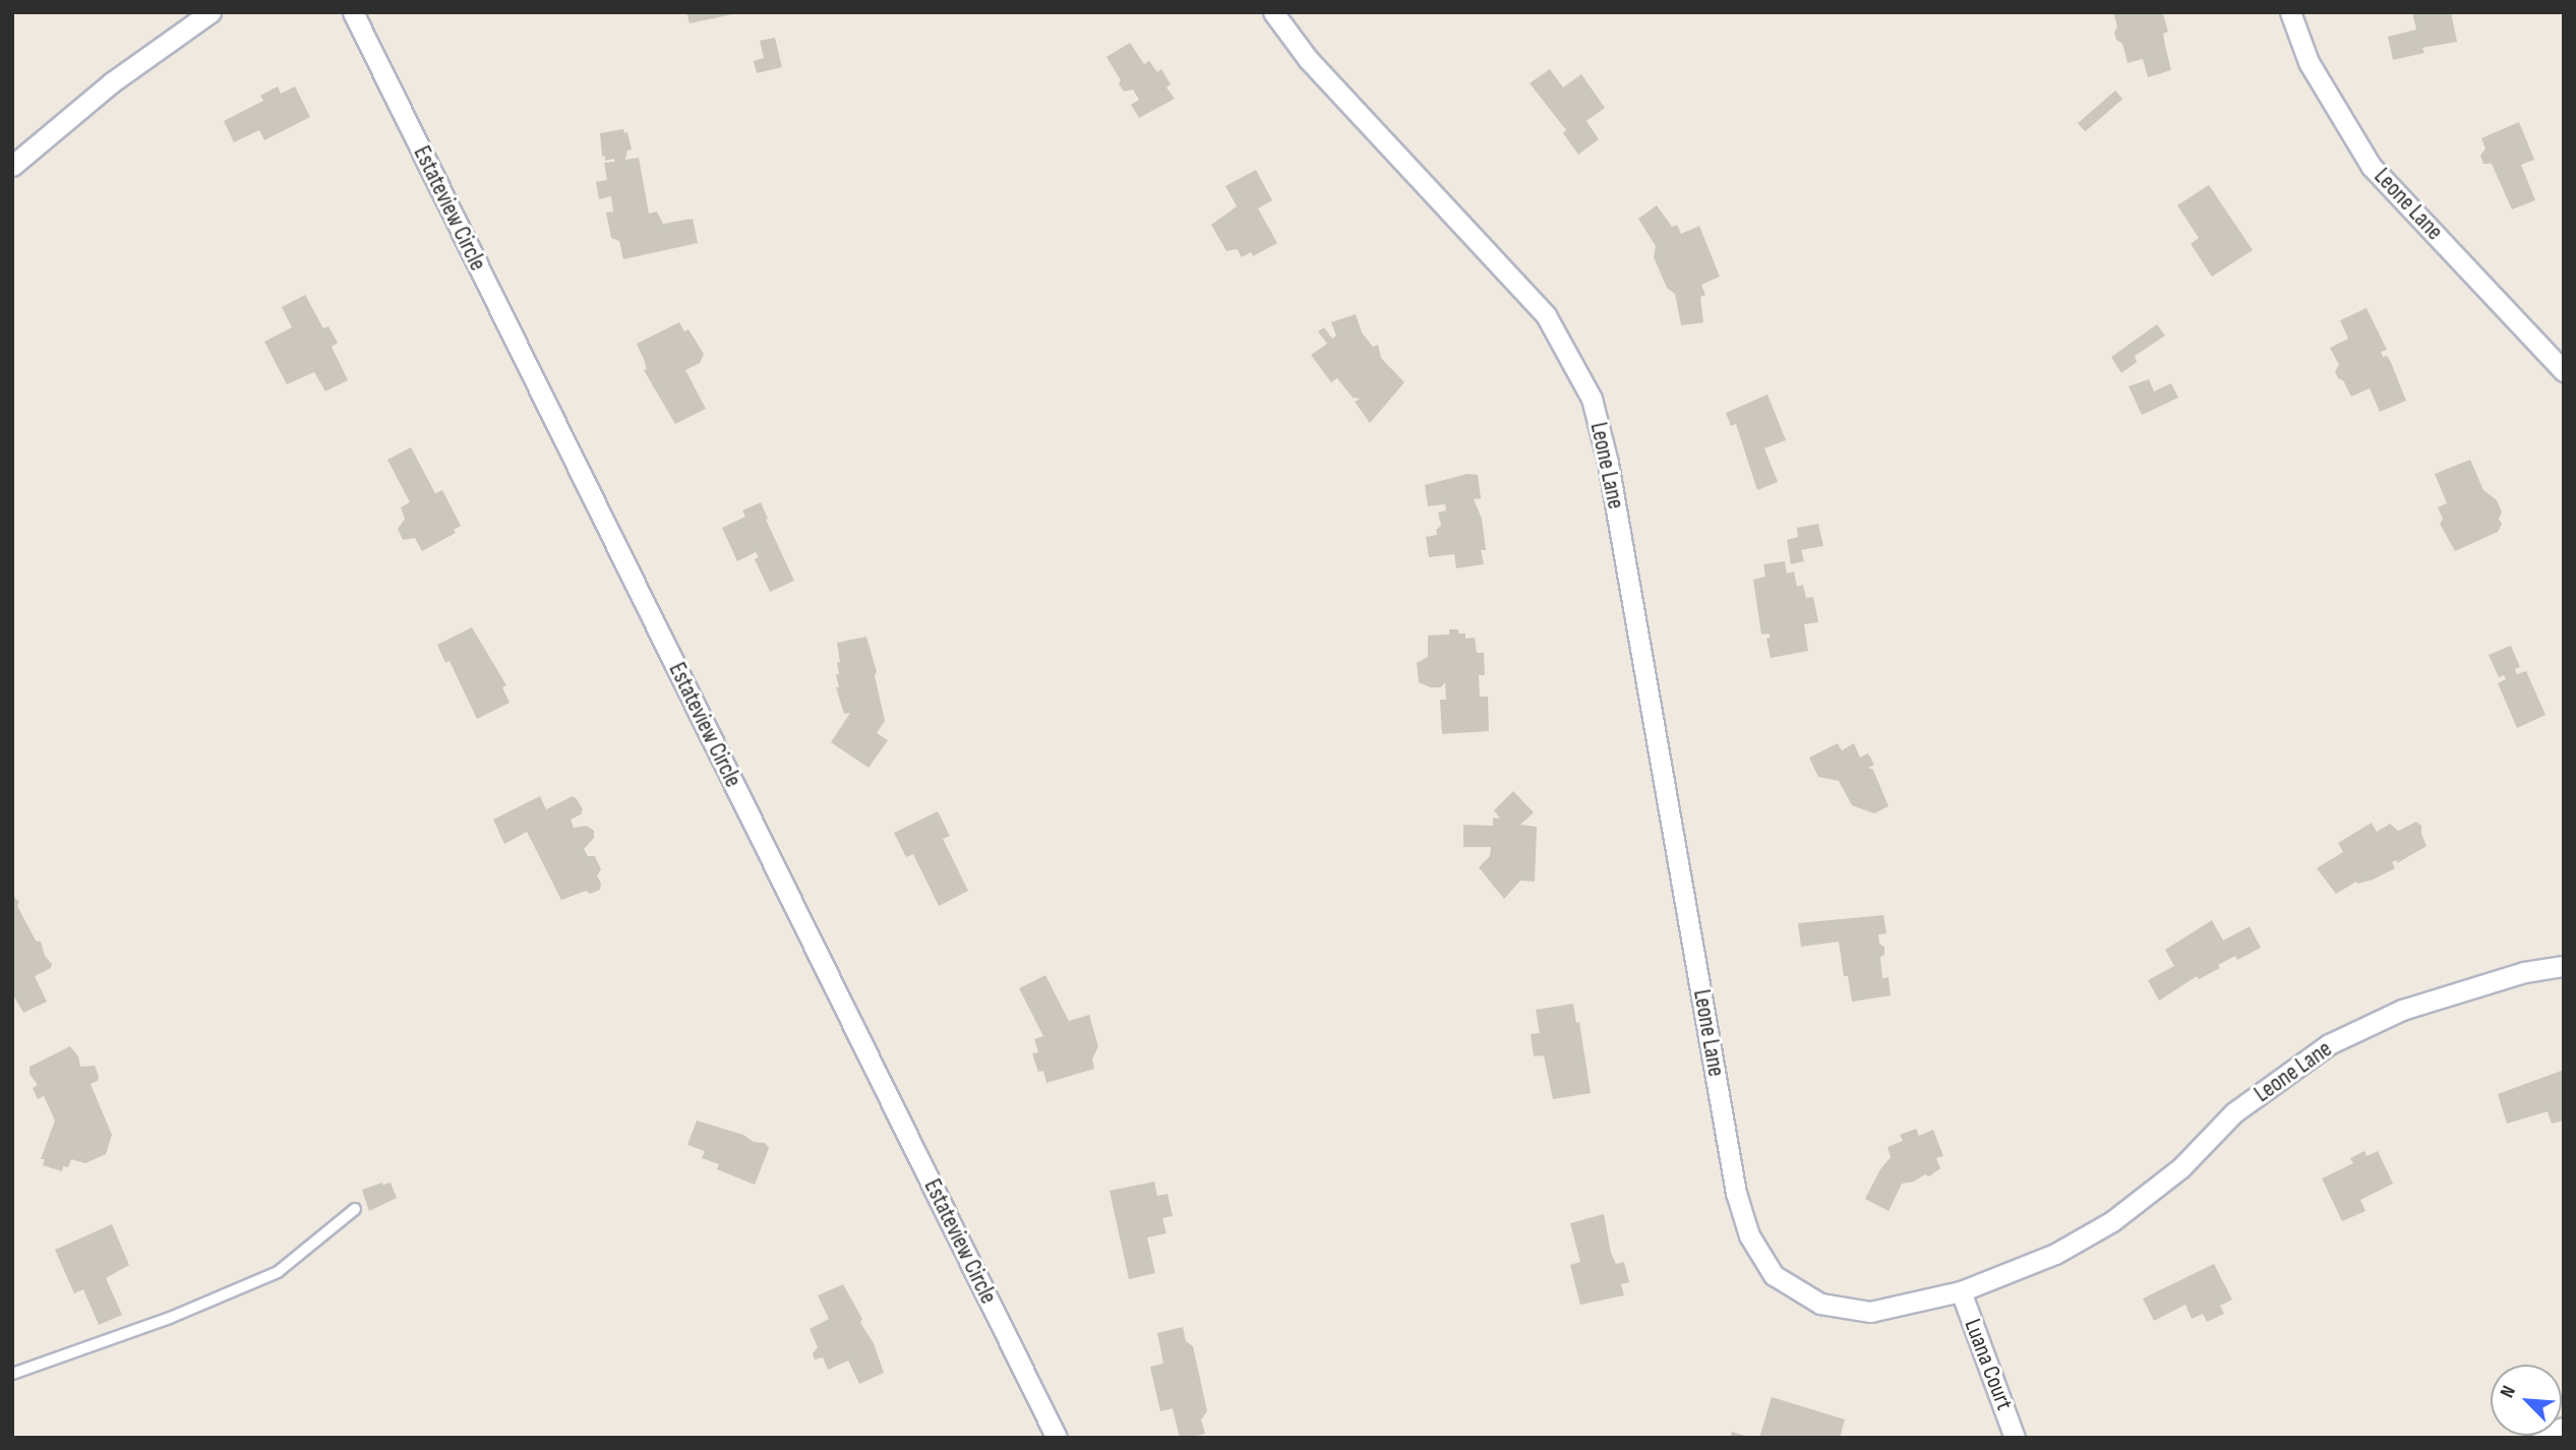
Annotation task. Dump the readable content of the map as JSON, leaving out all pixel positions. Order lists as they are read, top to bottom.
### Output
{
  "streets": {
    "street": ["Leone Lane", "Estateview Circle", "Luana Court"]
  },
  "crossings": [
    ["Leone Lane", "Luana Court"]
  ],
  "north": "top left"
}
